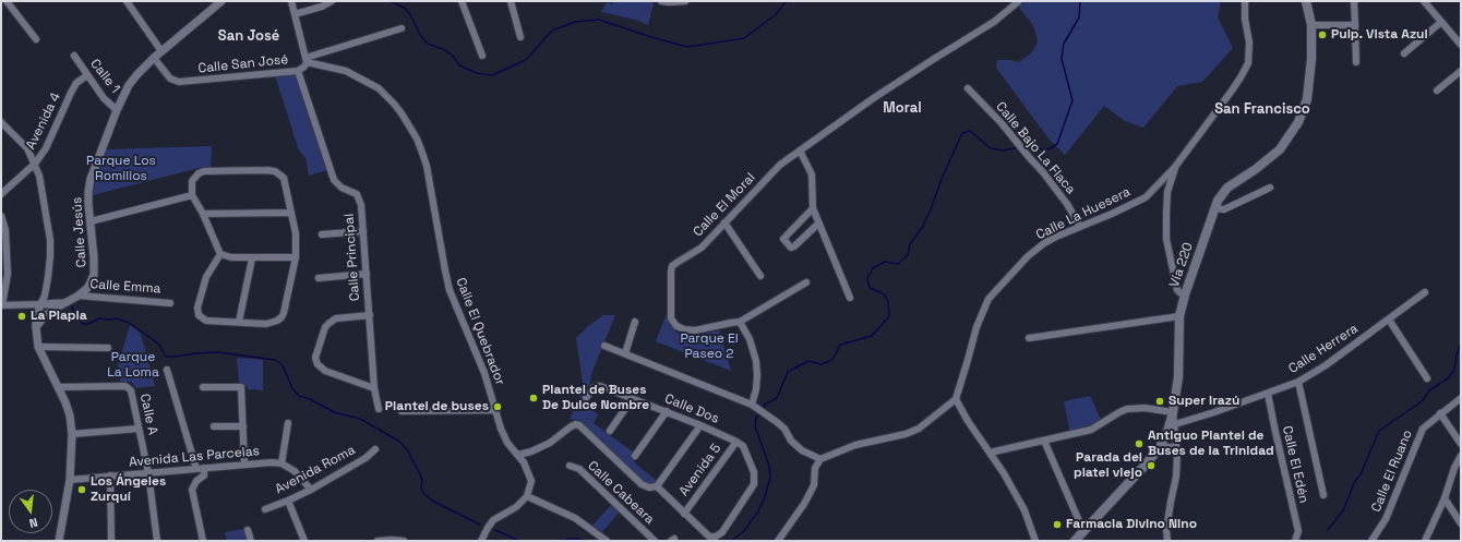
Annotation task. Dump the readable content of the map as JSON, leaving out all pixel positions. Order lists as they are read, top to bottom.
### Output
{
  "streets": {
    "main road": ["Vía 220"],
    "street": [
      "Calle San José",
      "Calle 1",
      "Avenida 4",
      "Calle Bajo La Flaca",
      "Calle El Moral",
      "Calle La Huesera",
      "Calle Jesús",
      "Calle Principal",
      "Calle Emma",
      "Calle El Quebrador",
      "Calle Herrera",
      "Calle Dos",
      "Calle A",
      "Avenida Las Parcelas",
      "Calle El Edén",
      "Avenida Roma",
      "Avenida 5",
      "Calle El Ruano",
      "Calle Cabeara"
    ]
  },
  "crossings": [
    ["Calle San José", "Calle Jesús"],
    ["Calle San José", "Calle Principal"],
    ["Calle San José", "Calle El Quebrador"],
    ["Calle 1", "Avenida 4"],
    ["Calle 1", "Calle Jesús"],
    ["Calle Bajo La Flaca", "Calle La Huesera"],
    ["Calle Jesús", "Calle Emma"],
    ["Calle Herrera", "Calle El Edén"],
    ["Calle Dos", "Avenida 5"],
    ["Calle A", "Avenida Las Parcelas"]
  ],
  "districts": ["San José", "Moral", "San Francisco"],
  "parks": ["Parque Los Romilios", "Parque El Paseo 2", "Parque La Loma"],
  "places": [
    "Pulp. Vista Azul",
    "La Piapia",
    "Plantel de Buses De Dulce Nombre",
    "Super Irazú",
    "Plantel de buses",
    "Antiguo Plantel de Buses de la Trinidad",
    "Parada del platel viejo",
    "Los Ángeles Zurquí",
    "Farmacia Divino Nino"
  ],
  "north": "bottom"
}
